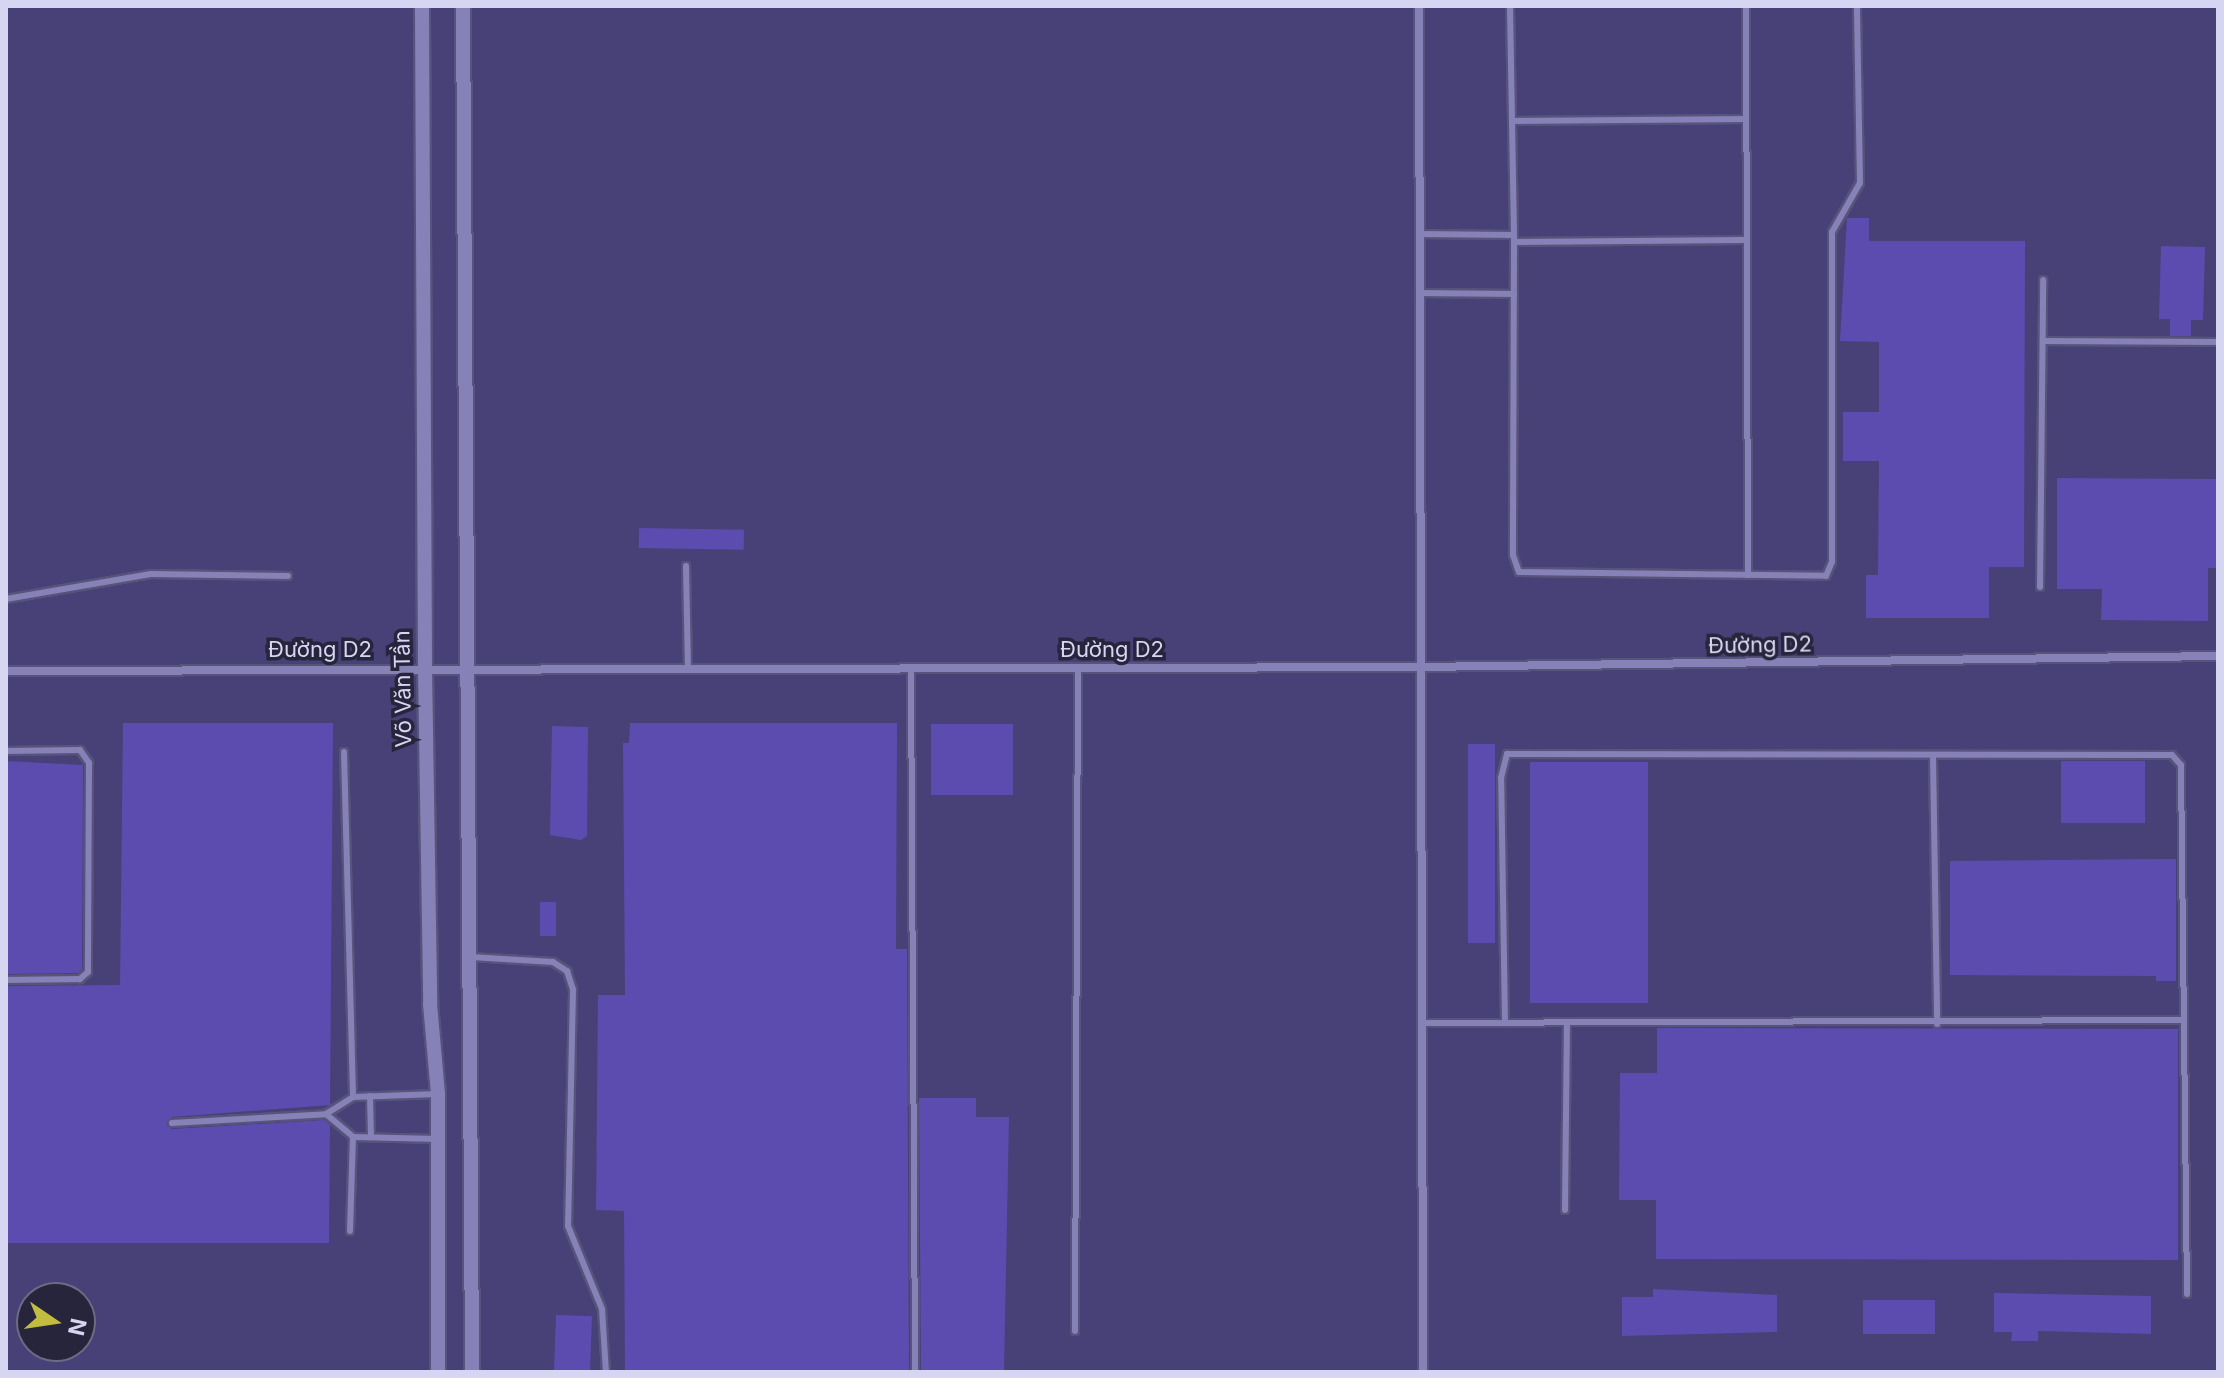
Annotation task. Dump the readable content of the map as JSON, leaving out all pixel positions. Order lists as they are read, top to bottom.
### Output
{
  "streets": {
    "street": ["Đường D2", "Võ Văn Tần"]
  },
  "crossings": [
    ["Đường D2", "Võ Văn Tần"]
  ],
  "north": "right"
}
